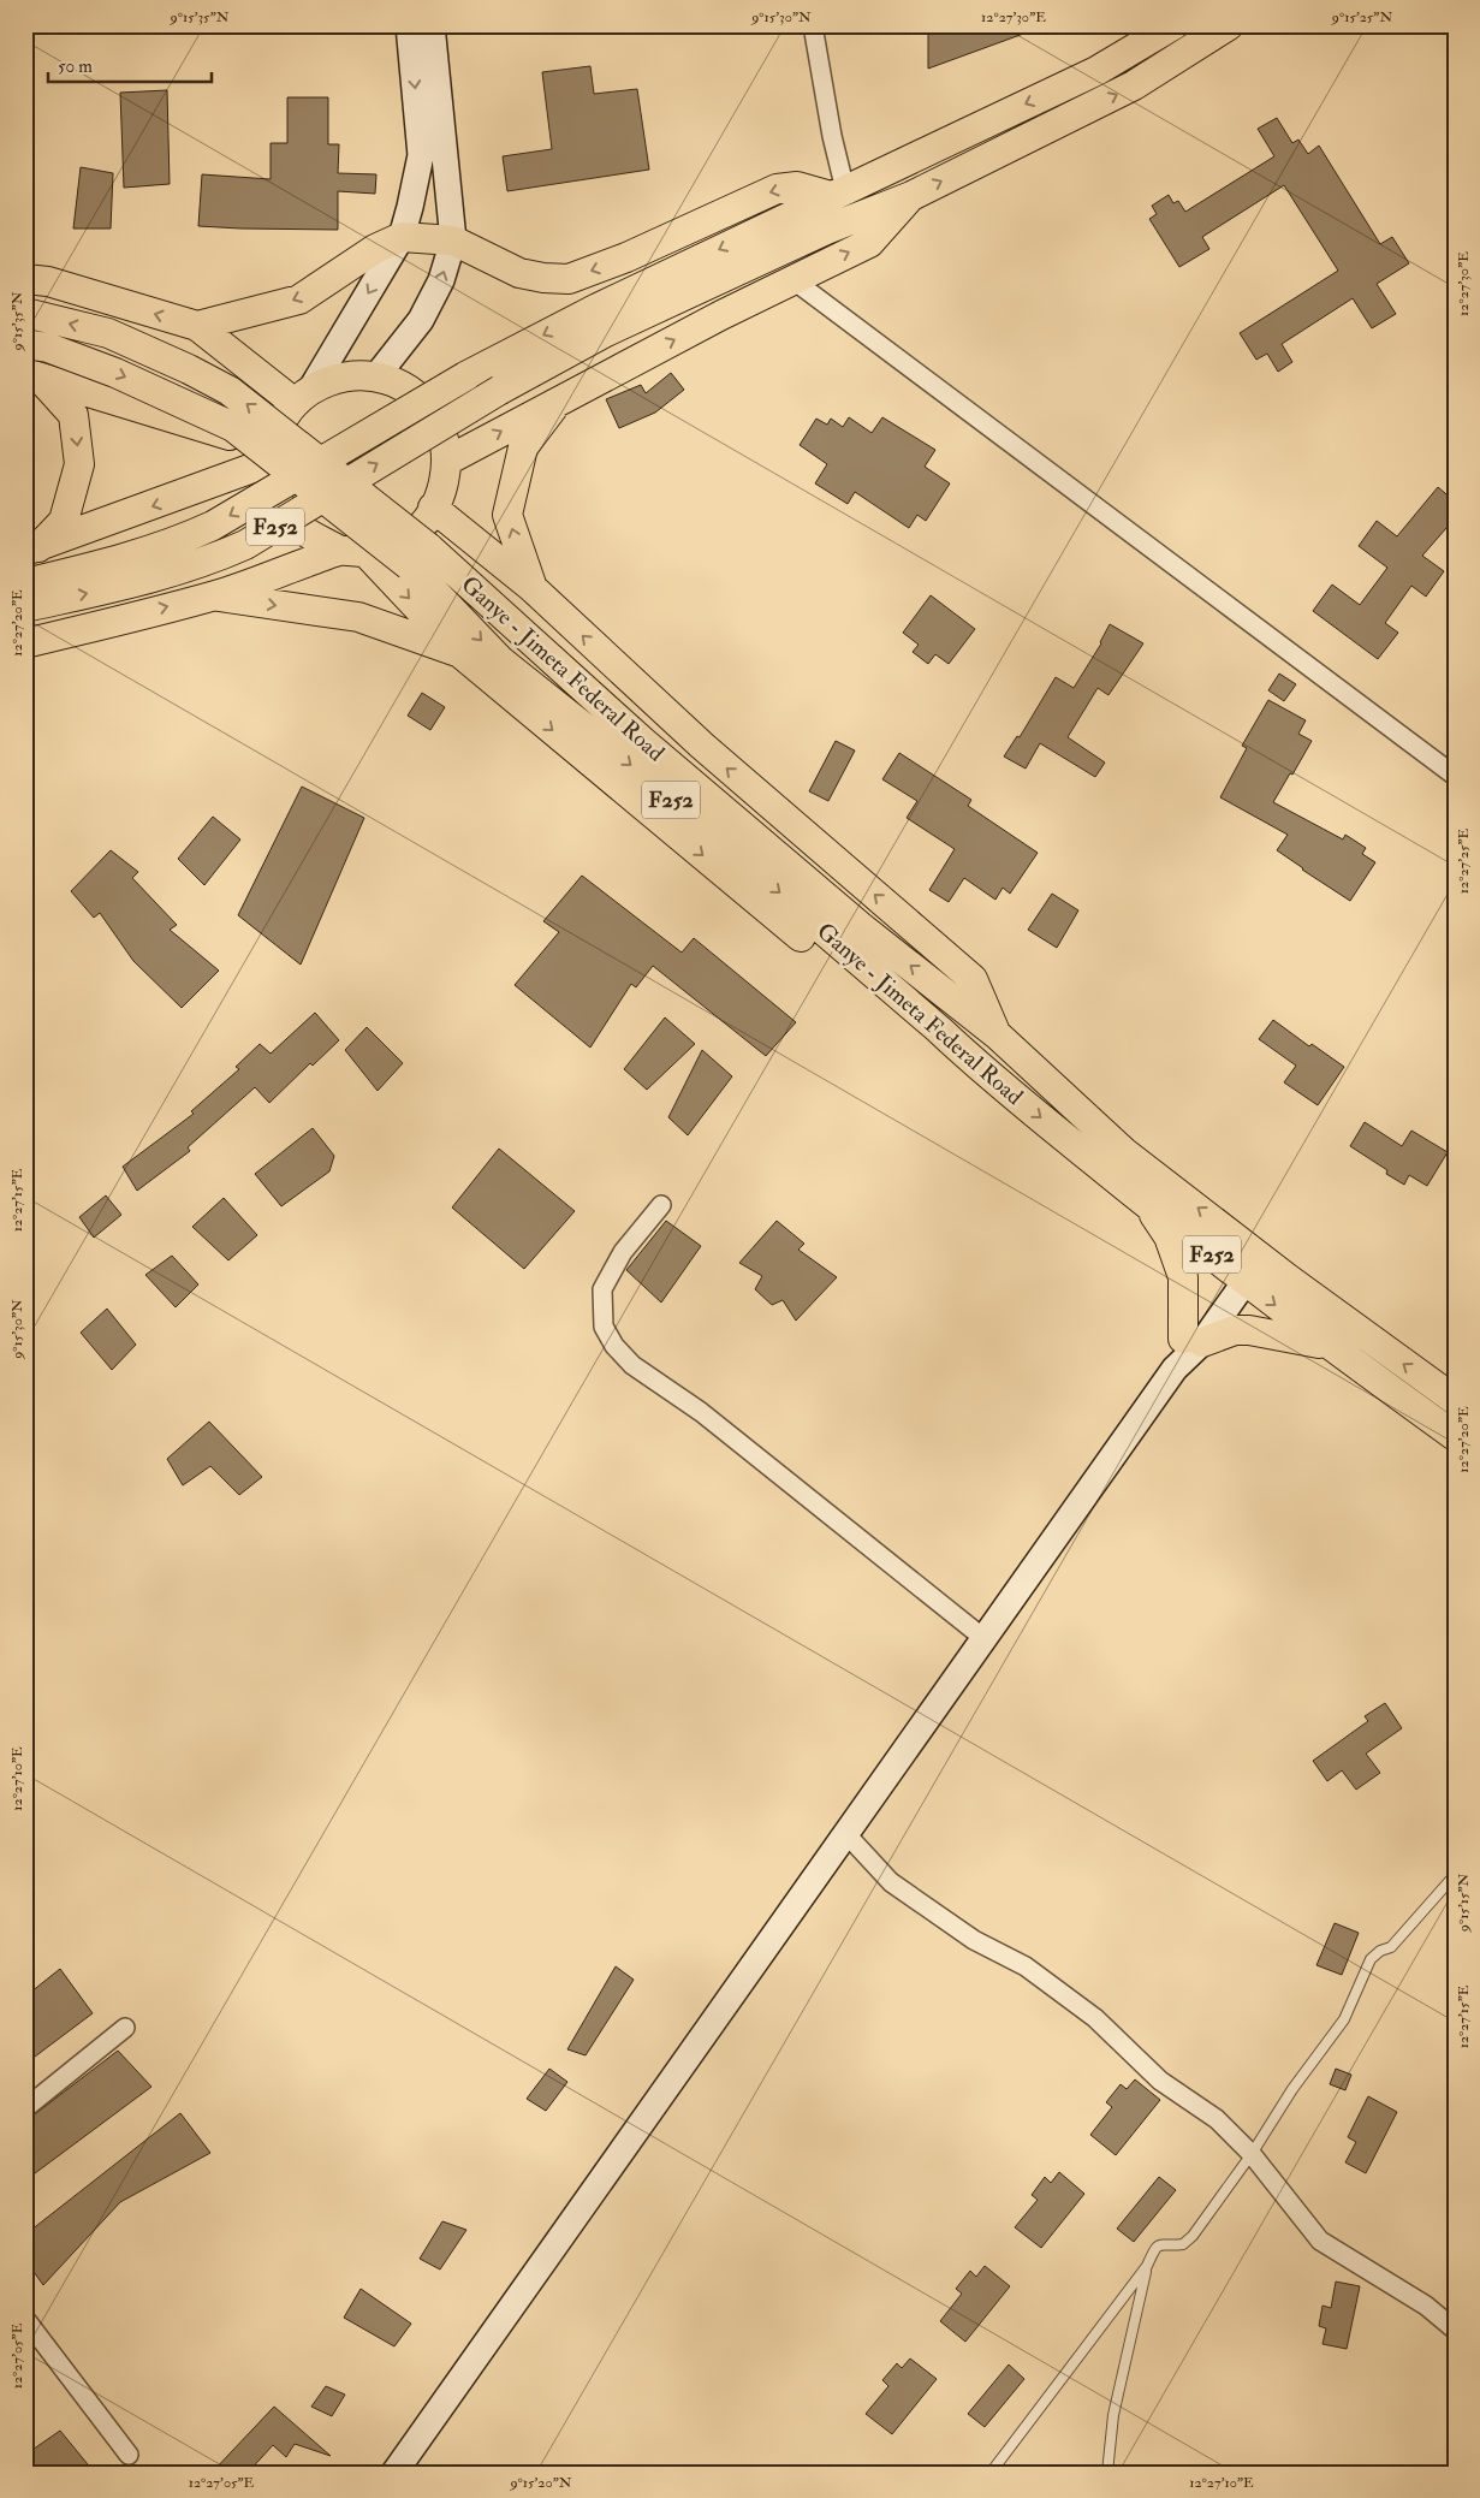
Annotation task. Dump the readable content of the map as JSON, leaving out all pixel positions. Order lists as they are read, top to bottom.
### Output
{
  "streets": {
    "main road": ["F252", "Ganye - Jimeta Federal Road"]
  },
  "scale_bar": "50 m",
  "coordinates": [
    "9°15'35\"N",
    "9°15'30\"N",
    "12°27'30\"E",
    "9°15'25\"N",
    "12°27'20\"E",
    "12°27'25\"E",
    "12°27'15\"E",
    "12°27'10\"E",
    "9°15'15\"N",
    "12°27'05\"E",
    "9°15'20\"N"
  ]
}
